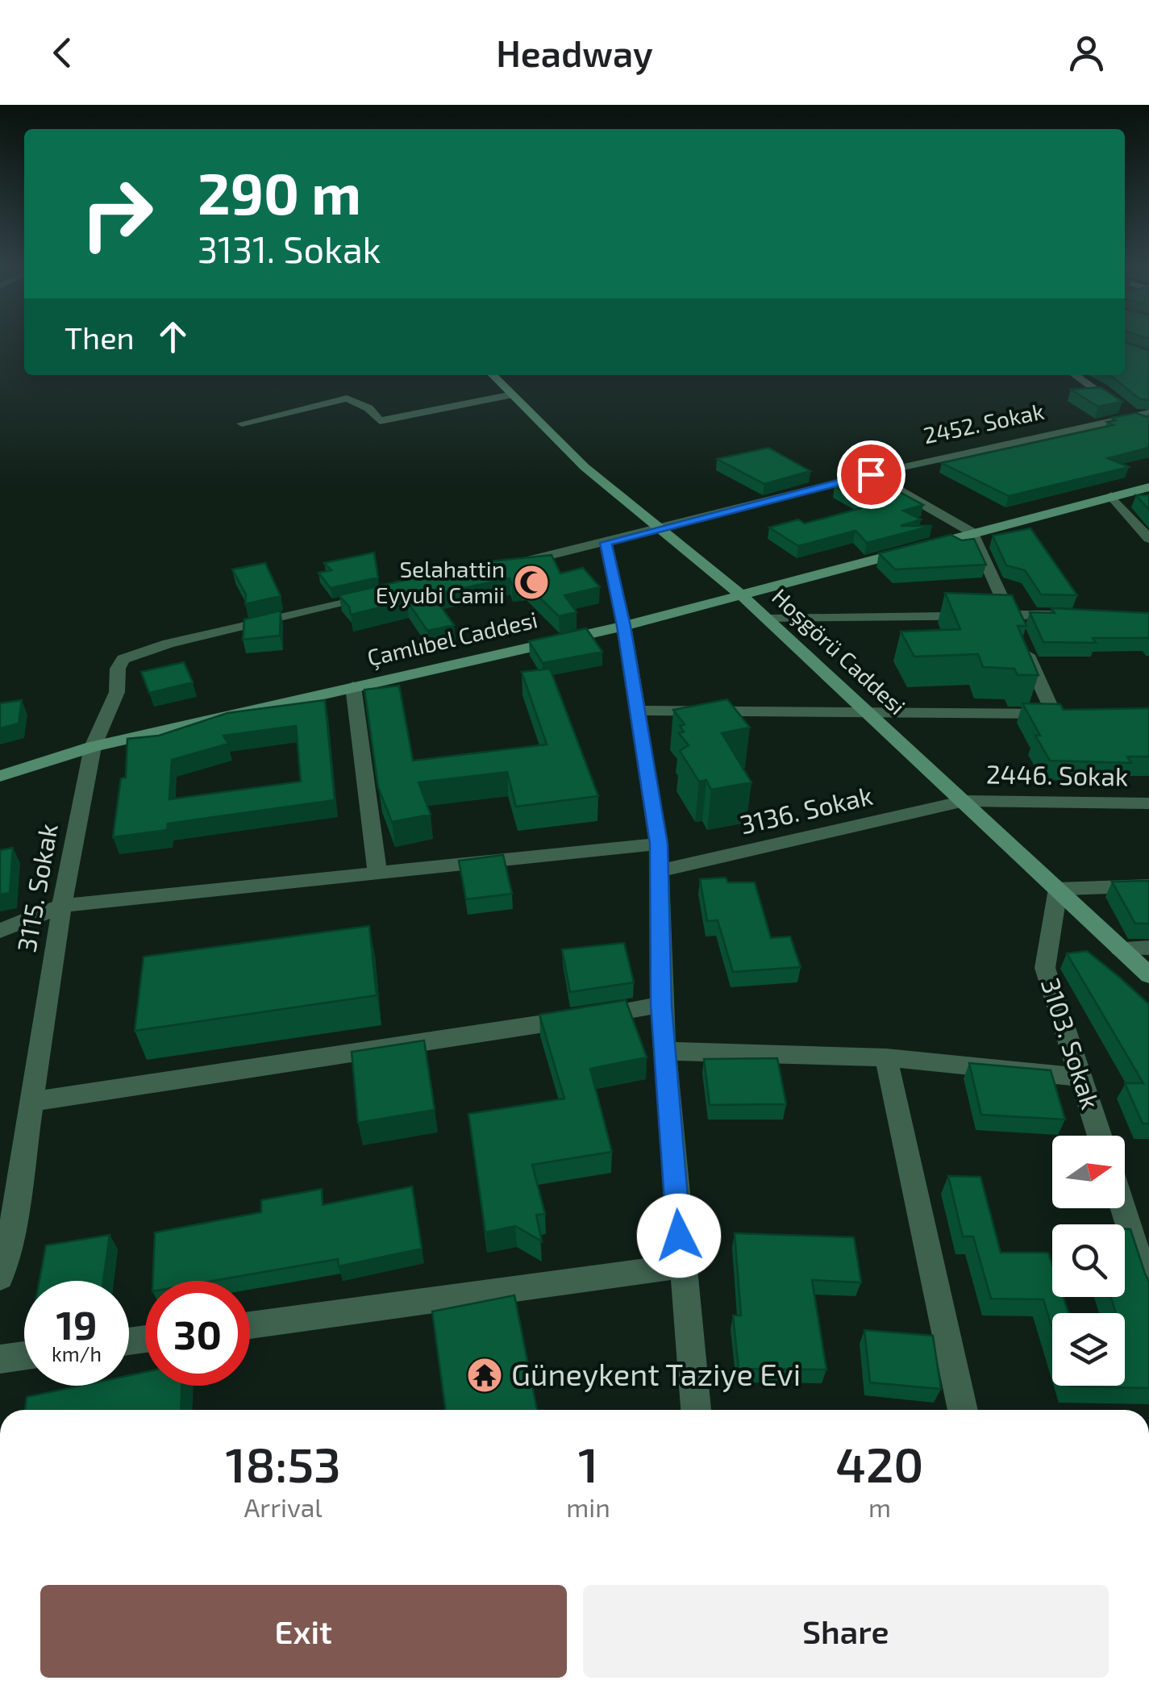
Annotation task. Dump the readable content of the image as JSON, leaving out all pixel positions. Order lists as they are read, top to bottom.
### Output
{
  "streets": {
    "street": [
      "2452. Sokak",
      "Çamlıbel Caddesi",
      "Hoşgörü Caddesi",
      "2446. Sokak",
      "3136. Sokak",
      "3115. Sokak",
      "3103. Sokak"
    ]
  },
  "crossings": [
    ["2452. Sokak", "Hoşgörü Caddesi"],
    ["Çamlıbel Caddesi", "Hoşgörü Caddesi"],
    ["Çamlıbel Caddesi", "3115. Sokak"],
    ["Hoşgörü Caddesi", "2446. Sokak"],
    ["Hoşgörü Caddesi", "3136. Sokak"],
    ["Hoşgörü Caddesi", "3103. Sokak"],
    ["2446. Sokak", "3136. Sokak"]
  ],
  "places": {
    "mosque": ["Selahattin Eyyubi Camii"],
    "temple": ["Güneykent Taziye Evi"]
  },
  "north": "right",
  "page": {
    "header": "Headway",
    "turn": ["290 m", "3131. Sokak"],
    "then": "Then",
    "speed": "19 km/h",
    "limit": "30",
    "eta": [
      "18:53",
      "Arrival",
      "1",
      "min",
      "420",
      "m"
    ],
    "buttons": ["Exit", "Share"]
  }
}
